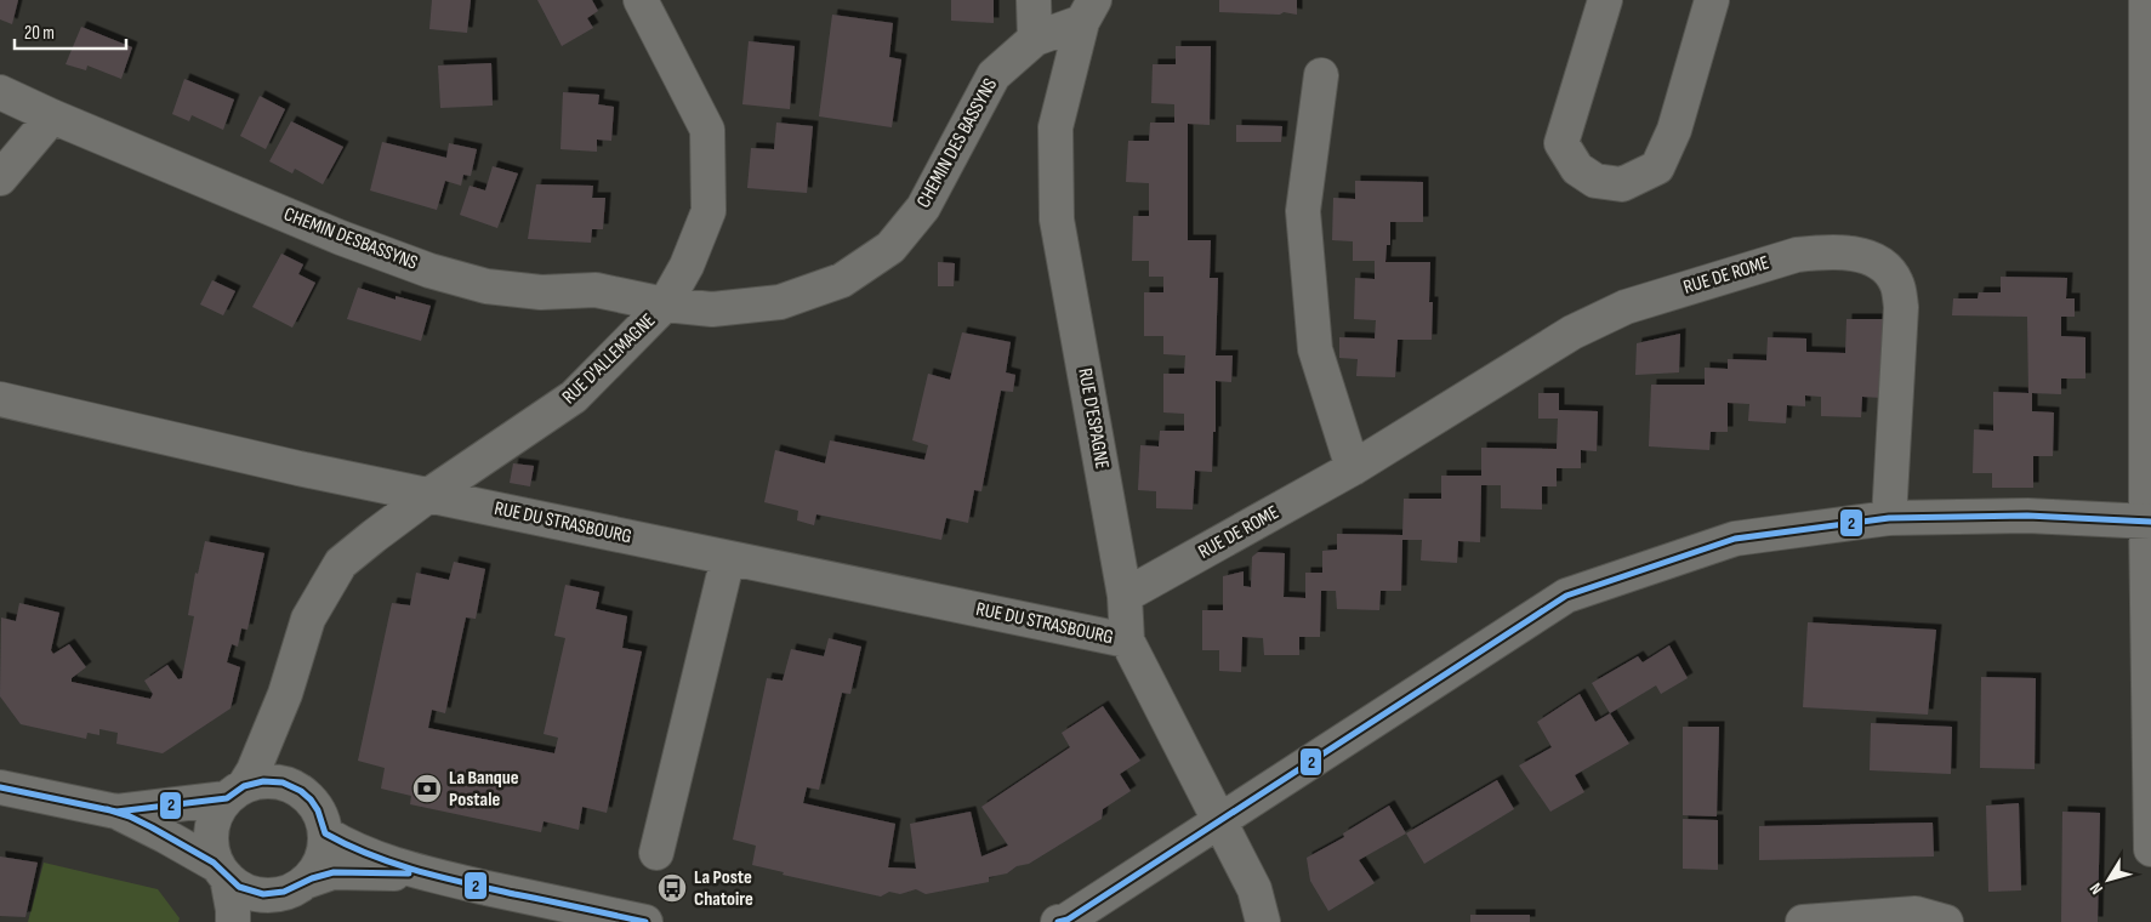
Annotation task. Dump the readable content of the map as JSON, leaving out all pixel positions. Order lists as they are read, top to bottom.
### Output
{
  "streets": {
    "street": [
      "CHEMIN DES BASSYNS",
      "CHEMIN DESBASSYNS",
      "RUE DE ROME",
      "RUE D'ALLEMAGNE",
      "RUE D'ESPAGNE",
      "RUE DU STRASBOURG"
    ]
  },
  "crossings": [
    ["CHEMIN DES BASSYNS", "CHEMIN DESBASSYNS"],
    ["CHEMIN DES BASSYNS", "RUE D'ALLEMAGNE"],
    ["CHEMIN DES BASSYNS", "RUE D'ESPAGNE"],
    ["CHEMIN DESBASSYNS", "RUE D'ALLEMAGNE"],
    ["RUE DE ROME", "RUE D'ESPAGNE"],
    ["RUE D'ALLEMAGNE", "RUE DU STRASBOURG"],
    ["RUE D'ESPAGNE", "RUE DU STRASBOURG"]
  ],
  "places": {
    "bank": ["La Banque Postale"],
    "bus stop": ["La Poste Chatoire"]
  },
  "lines": ["transit line 2"],
  "scale_bar": "20 m",
  "north": "bottom left"
}
